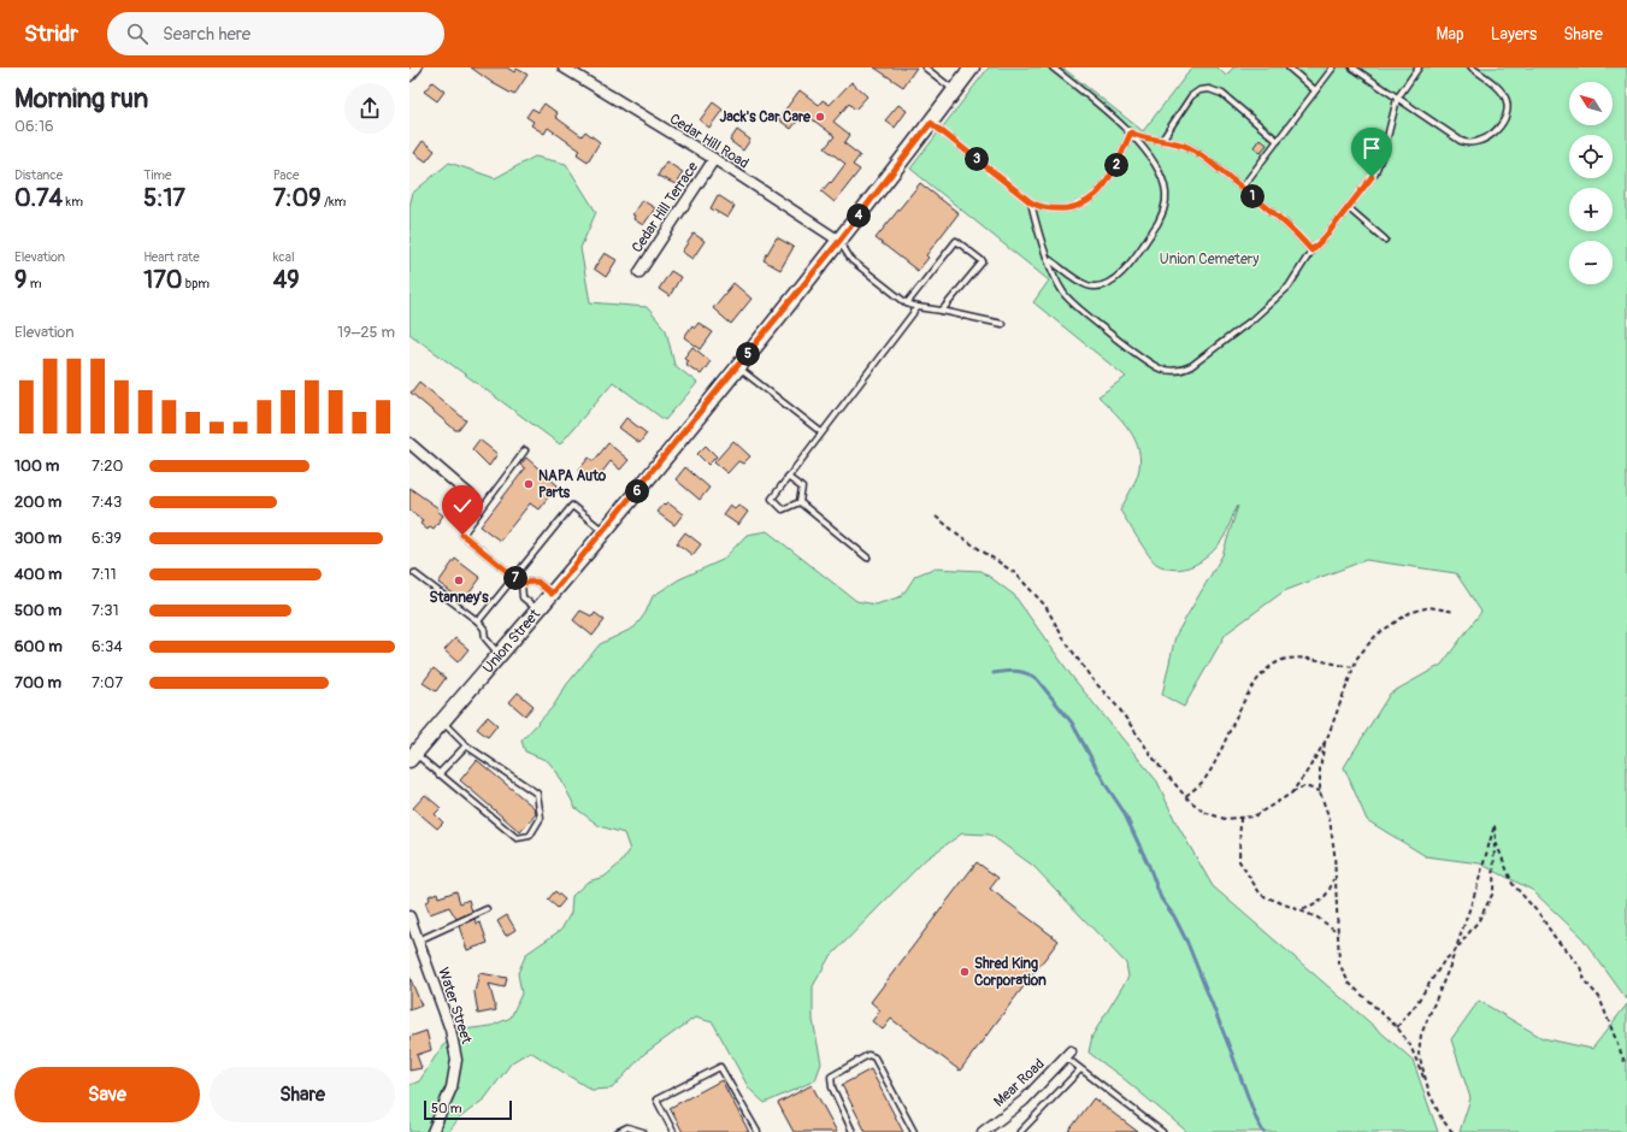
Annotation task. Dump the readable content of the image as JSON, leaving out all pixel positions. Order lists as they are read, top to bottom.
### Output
{
  "streets": {
    "main road": ["Union Street"],
    "street": [
      "Cedar Hill Road",
      "Cedar Hill Terrace",
      "Water Street",
      "Mear Road"
    ]
  },
  "crossings": [
    ["Cedar Hill Road", "Cedar Hill Terrace"],
    ["Cedar Hill Road", "Union Street"]
  ],
  "parks": ["Union Cemetery"],
  "places": [
    "Jack's Car Care",
    "NAPA Auto Parts",
    "Stanney's",
    "Shred King Corporation"
  ],
  "scale_bar": "50 m",
  "north": "top left",
  "page": {
    "header": "Stridr",
    "search": "Search here",
    "nav": ["Map", "Layers", "Share"],
    "heading": ["Morning run", "06:16"],
    "map_buttons": ["+", "−"],
    "pins": [
      "3",
      "2",
      "1",
      "4",
      "5",
      "6",
      "7"
    ],
    "stats": [
      ["Distance", "0.74 km"],
      ["Time", "5:17"],
      ["Pace", "7:09 /km"],
      ["Elevation", "9 m"],
      ["Heart rate", "170 bpm"],
      ["kcal", "49"]
    ],
    "chart": ["Elevation", "19–25 m"],
    "list": [
      {
        "name": "100 m",
        "note": "7:20"
      },
      {
        "name": "200 m",
        "note": "7:43"
      },
      {
        "name": "300 m",
        "note": "6:39"
      },
      {
        "name": "400 m",
        "note": "7:11"
      },
      {
        "name": "500 m",
        "note": "7:31"
      },
      {
        "name": "600 m",
        "note": "6:34"
      },
      {
        "name": "700 m",
        "note": "7:07"
      }
    ],
    "buttons": ["Save", "Share"],
    "scale": "50 m"
  }
}
